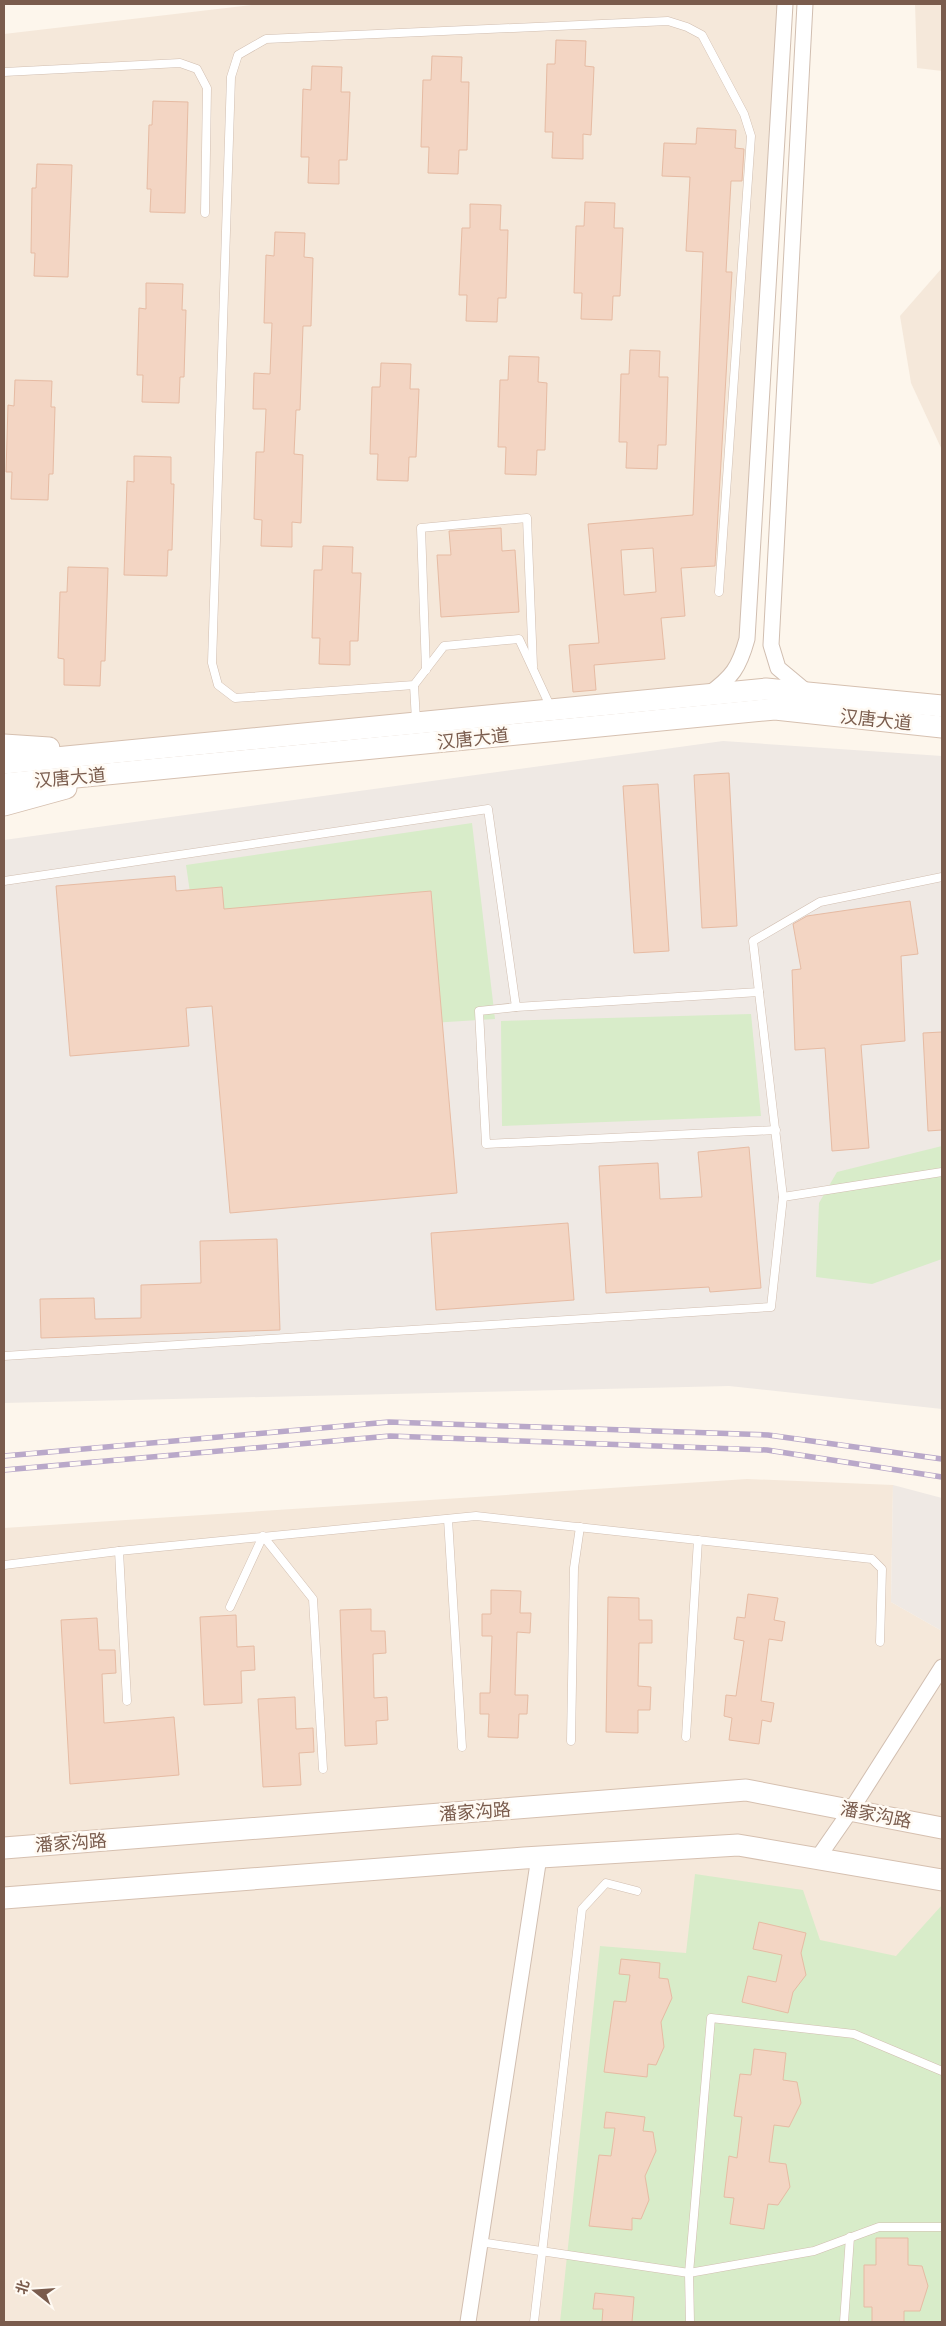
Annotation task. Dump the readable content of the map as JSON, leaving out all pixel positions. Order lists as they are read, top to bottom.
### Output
{
  "streets": {
    "main road": ["汉唐大道", "潘家沟路"]
  },
  "north": "left"
}
